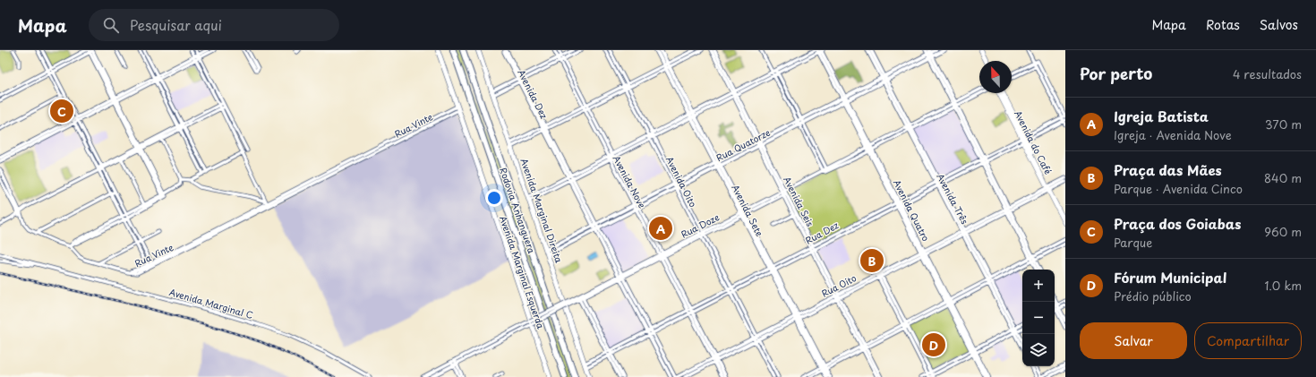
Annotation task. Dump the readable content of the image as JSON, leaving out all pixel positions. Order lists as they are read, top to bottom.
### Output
{
  "streets": {
    "highway": ["Rodovia Anhanguera"],
    "main road": ["Avenida do Café", "Avenida Marginal Direita", "Avenida Marginal Esquerda"],
    "street": [
      "Avenida Dez",
      "Rua Vinte",
      "Rua Quatorze",
      "Avenida Nove",
      "Avenida Oito",
      "Avenida Três",
      "Avenida Seis",
      "Avenida Sete",
      "Avenida Quatro",
      "Rua Doze",
      "Rua Dez",
      "Rua Oito",
      "Avenida Marginal C"
    ]
  },
  "crossings": [
    ["Avenida Dez", "Rua Quatorze"],
    ["Avenida Dez", "Rua Doze"],
    ["Avenida Dez", "Rua Dez"],
    ["Avenida Dez", "Rua Oito"],
    ["Rua Vinte", "Avenida Marginal Esquerda"],
    ["Avenida do Café", "Rua Dez"],
    ["Avenida do Café", "Rua Oito"],
    ["Rua Quatorze", "Avenida Nove"],
    ["Rua Quatorze", "Avenida Oito"],
    ["Rua Quatorze", "Avenida Três"],
    ["Rua Quatorze", "Avenida Seis"],
    ["Rua Quatorze", "Avenida Marginal Direita"],
    ["Rua Quatorze", "Avenida Sete"],
    ["Rua Quatorze", "Avenida Quatro"],
    ["Avenida Nove", "Rua Doze"],
    ["Avenida Nove", "Rua Dez"],
    ["Avenida Nove", "Rua Oito"],
    ["Avenida Oito", "Rua Doze"],
    ["Avenida Oito", "Rua Dez"],
    ["Avenida Oito", "Rua Oito"],
    ["Avenida Três", "Rua Doze"],
    ["Avenida Três", "Rua Dez"],
    ["Avenida Três", "Rua Oito"],
    ["Avenida Seis", "Rua Doze"],
    ["Avenida Seis", "Rua Dez"],
    ["Avenida Seis", "Rua Oito"],
    ["Avenida Marginal Direita", "Rua Doze"],
    ["Avenida Marginal Direita", "Rua Dez"],
    ["Avenida Sete", "Rua Doze"],
    ["Avenida Sete", "Rua Dez"],
    ["Avenida Sete", "Rua Oito"],
    ["Avenida Quatro", "Rua Doze"],
    ["Avenida Quatro", "Rua Dez"],
    ["Avenida Quatro", "Rua Oito"],
    ["Rua Doze", "Avenida Marginal Esquerda"]
  ],
  "north": "top",
  "page": {
    "header": "Mapa",
    "search": "Pesquisar aqui",
    "nav": ["Mapa", "Rotas", "Salvos"],
    "heading": ["Por perto", "4 resultados"],
    "list": [
      {
        "mark": "A",
        "name": "Igreja Batista",
        "note": "Igreja · Avenida Nove",
        "value": "370 m"
      },
      {
        "mark": "B",
        "name": "Praça das Mães",
        "note": "Parque · Avenida Cinco",
        "value": "840 m"
      },
      {
        "mark": "C",
        "name": "Praça dos Goiabas",
        "note": "Parque",
        "value": "960 m"
      },
      {
        "mark": "D",
        "name": "Fórum Municipal",
        "note": "Prédio público",
        "value": "1.0 km"
      }
    ],
    "pins": [
      "C",
      "A",
      "B",
      "D"
    ],
    "map_buttons": ["+", "−"],
    "buttons": ["Salvar", "Compartilhar"]
  }
}
